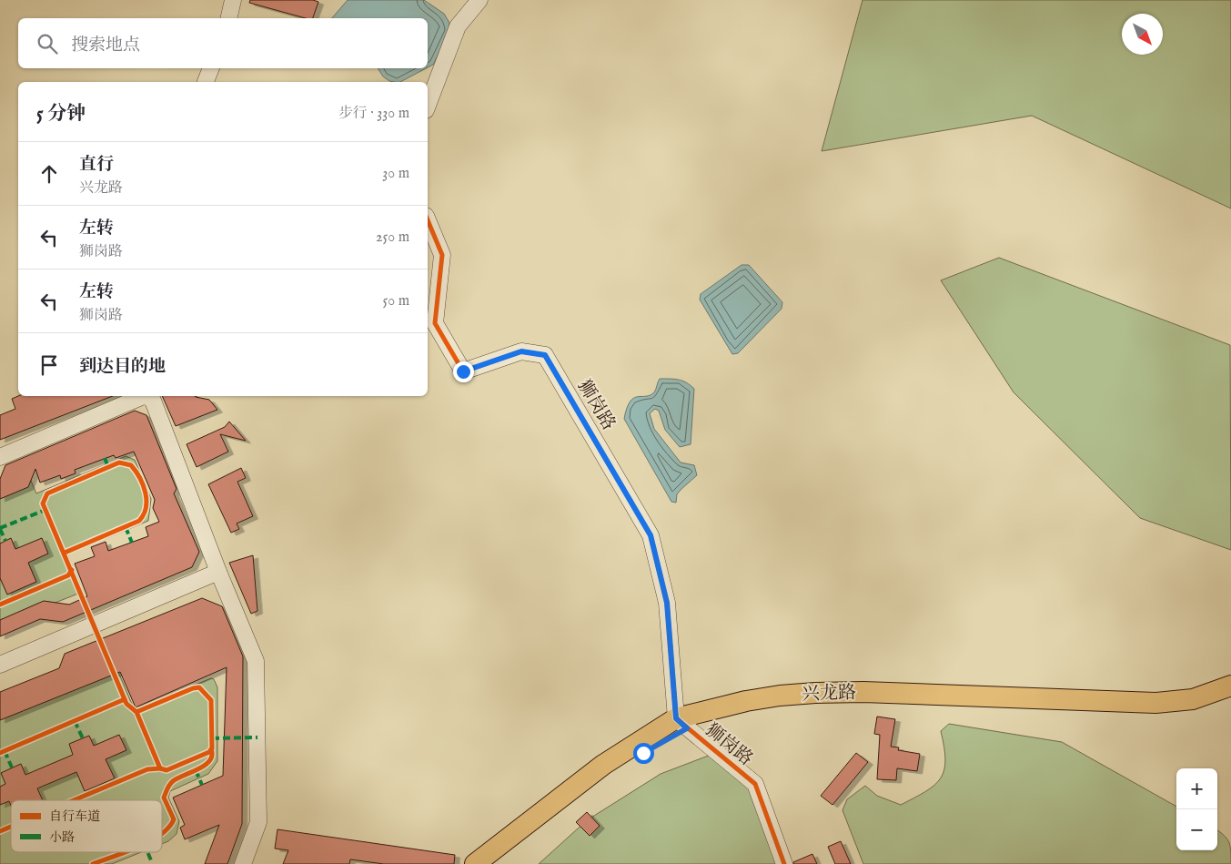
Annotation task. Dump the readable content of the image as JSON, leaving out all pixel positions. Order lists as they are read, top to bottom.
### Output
{
  "streets": {
    "main road": ["兴龙路"],
    "street": ["狮岗路"]
  },
  "crossings": [
    ["狮岗路", "兴龙路"]
  ],
  "legend": ["自行车道", "小路"],
  "north": "bottom right",
  "page": {
    "search": "搜索地点",
    "heading": ["5 分钟", "步行 · 330 m"],
    "list": [
      ["直行", "兴龙路", "30 m"],
      ["左转", "狮岗路", "250 m"],
      ["左转", "狮岗路", "50 m"],
      "到达目的地"
    ],
    "map_buttons": ["+", "−"]
  }
}
